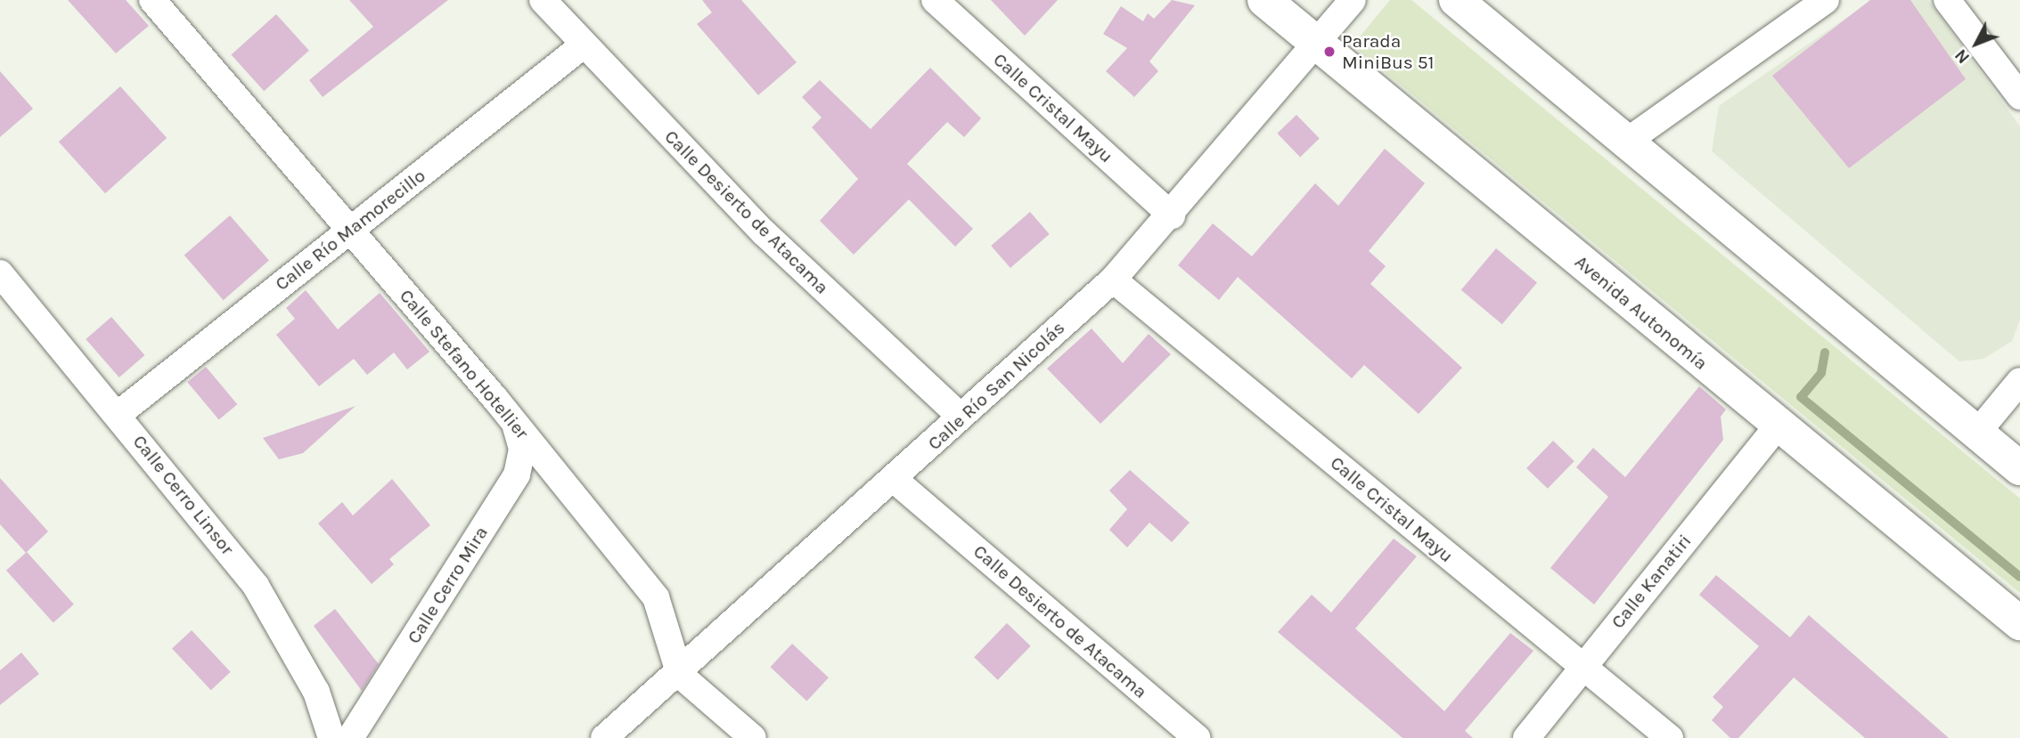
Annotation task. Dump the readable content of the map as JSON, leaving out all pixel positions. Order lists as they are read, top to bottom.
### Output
{
  "streets": {
    "street": [
      "Calle Cristal Mayu",
      "Calle Desierto de Atacama",
      "Calle Río Mamorecillo",
      "Avenida Autonomía",
      "Calle Stefano Hotellier",
      "Calle Río San Nicolás",
      "Calle Cerro Linsor",
      "Calle Kanatiri",
      "Calle Cerro Mira"
    ]
  },
  "crossings": [
    ["Calle Cristal Mayu", "Calle Río San Nicolás"],
    ["Calle Cristal Mayu", "Calle Kanatiri"],
    ["Calle Desierto de Atacama", "Calle Río Mamorecillo"],
    ["Calle Desierto de Atacama", "Calle Río San Nicolás"],
    ["Calle Río Mamorecillo", "Calle Stefano Hotellier"],
    ["Calle Río Mamorecillo", "Calle Cerro Linsor"],
    ["Avenida Autonomía", "Calle Río San Nicolás"],
    ["Avenida Autonomía", "Calle Kanatiri"],
    ["Calle Stefano Hotellier", "Calle Río San Nicolás"],
    ["Calle Stefano Hotellier", "Calle Cerro Mira"]
  ],
  "places": ["Parada MiniBus 51"],
  "north": "bottom left"
}
